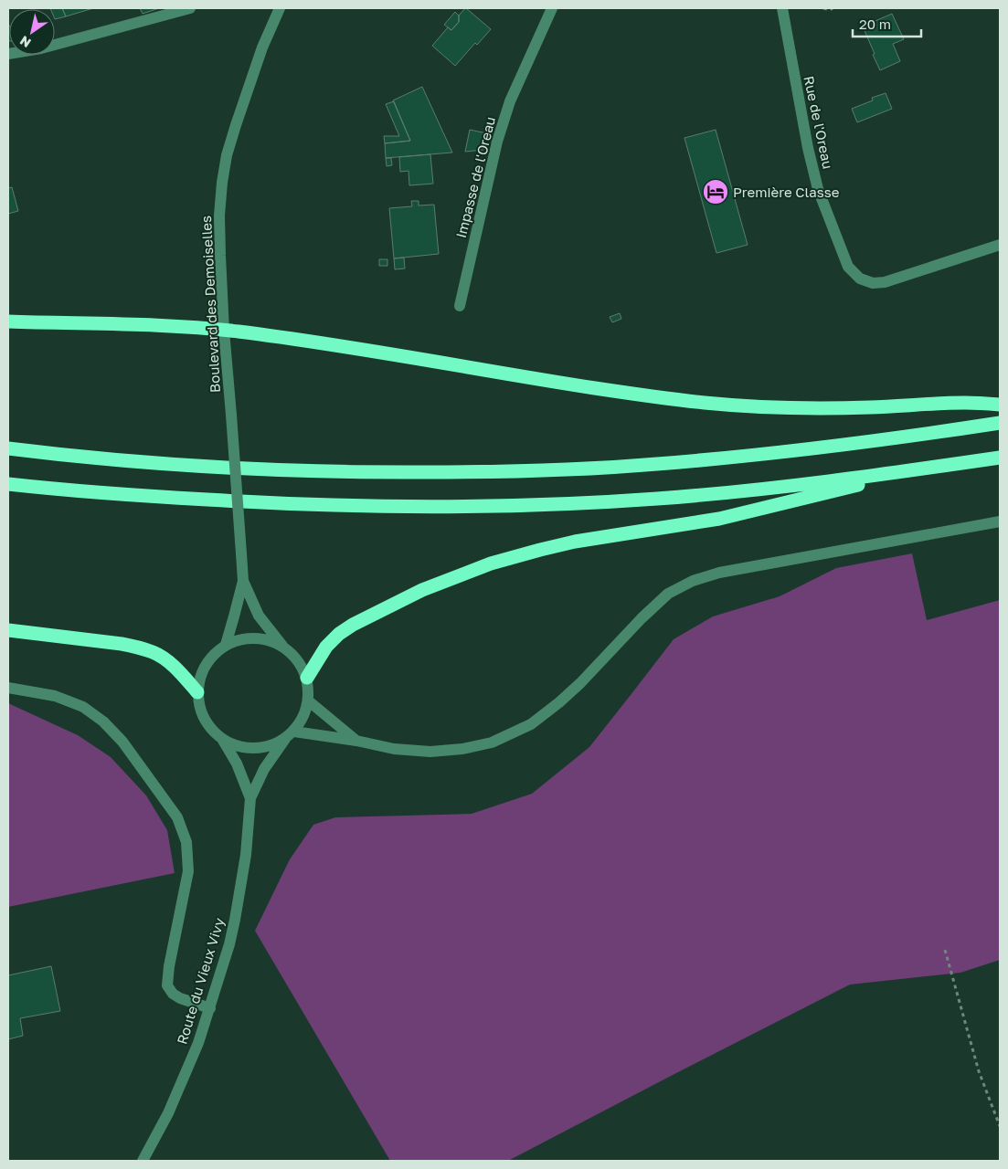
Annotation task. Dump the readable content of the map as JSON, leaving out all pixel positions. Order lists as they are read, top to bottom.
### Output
{
  "streets": {
    "street": [
      "Rue de l'Oreau",
      "Impasse de l'Oreau",
      "Boulevard des Demoiselles",
      "Route du Vieux Vivy"
    ]
  },
  "crossings": [
    ["Boulevard des Demoiselles", "Route du Vieux Vivy"]
  ],
  "places": {
    "hotel": ["Première Classe"]
  },
  "scale_bar": "20 m",
  "north": "bottom left"
}
